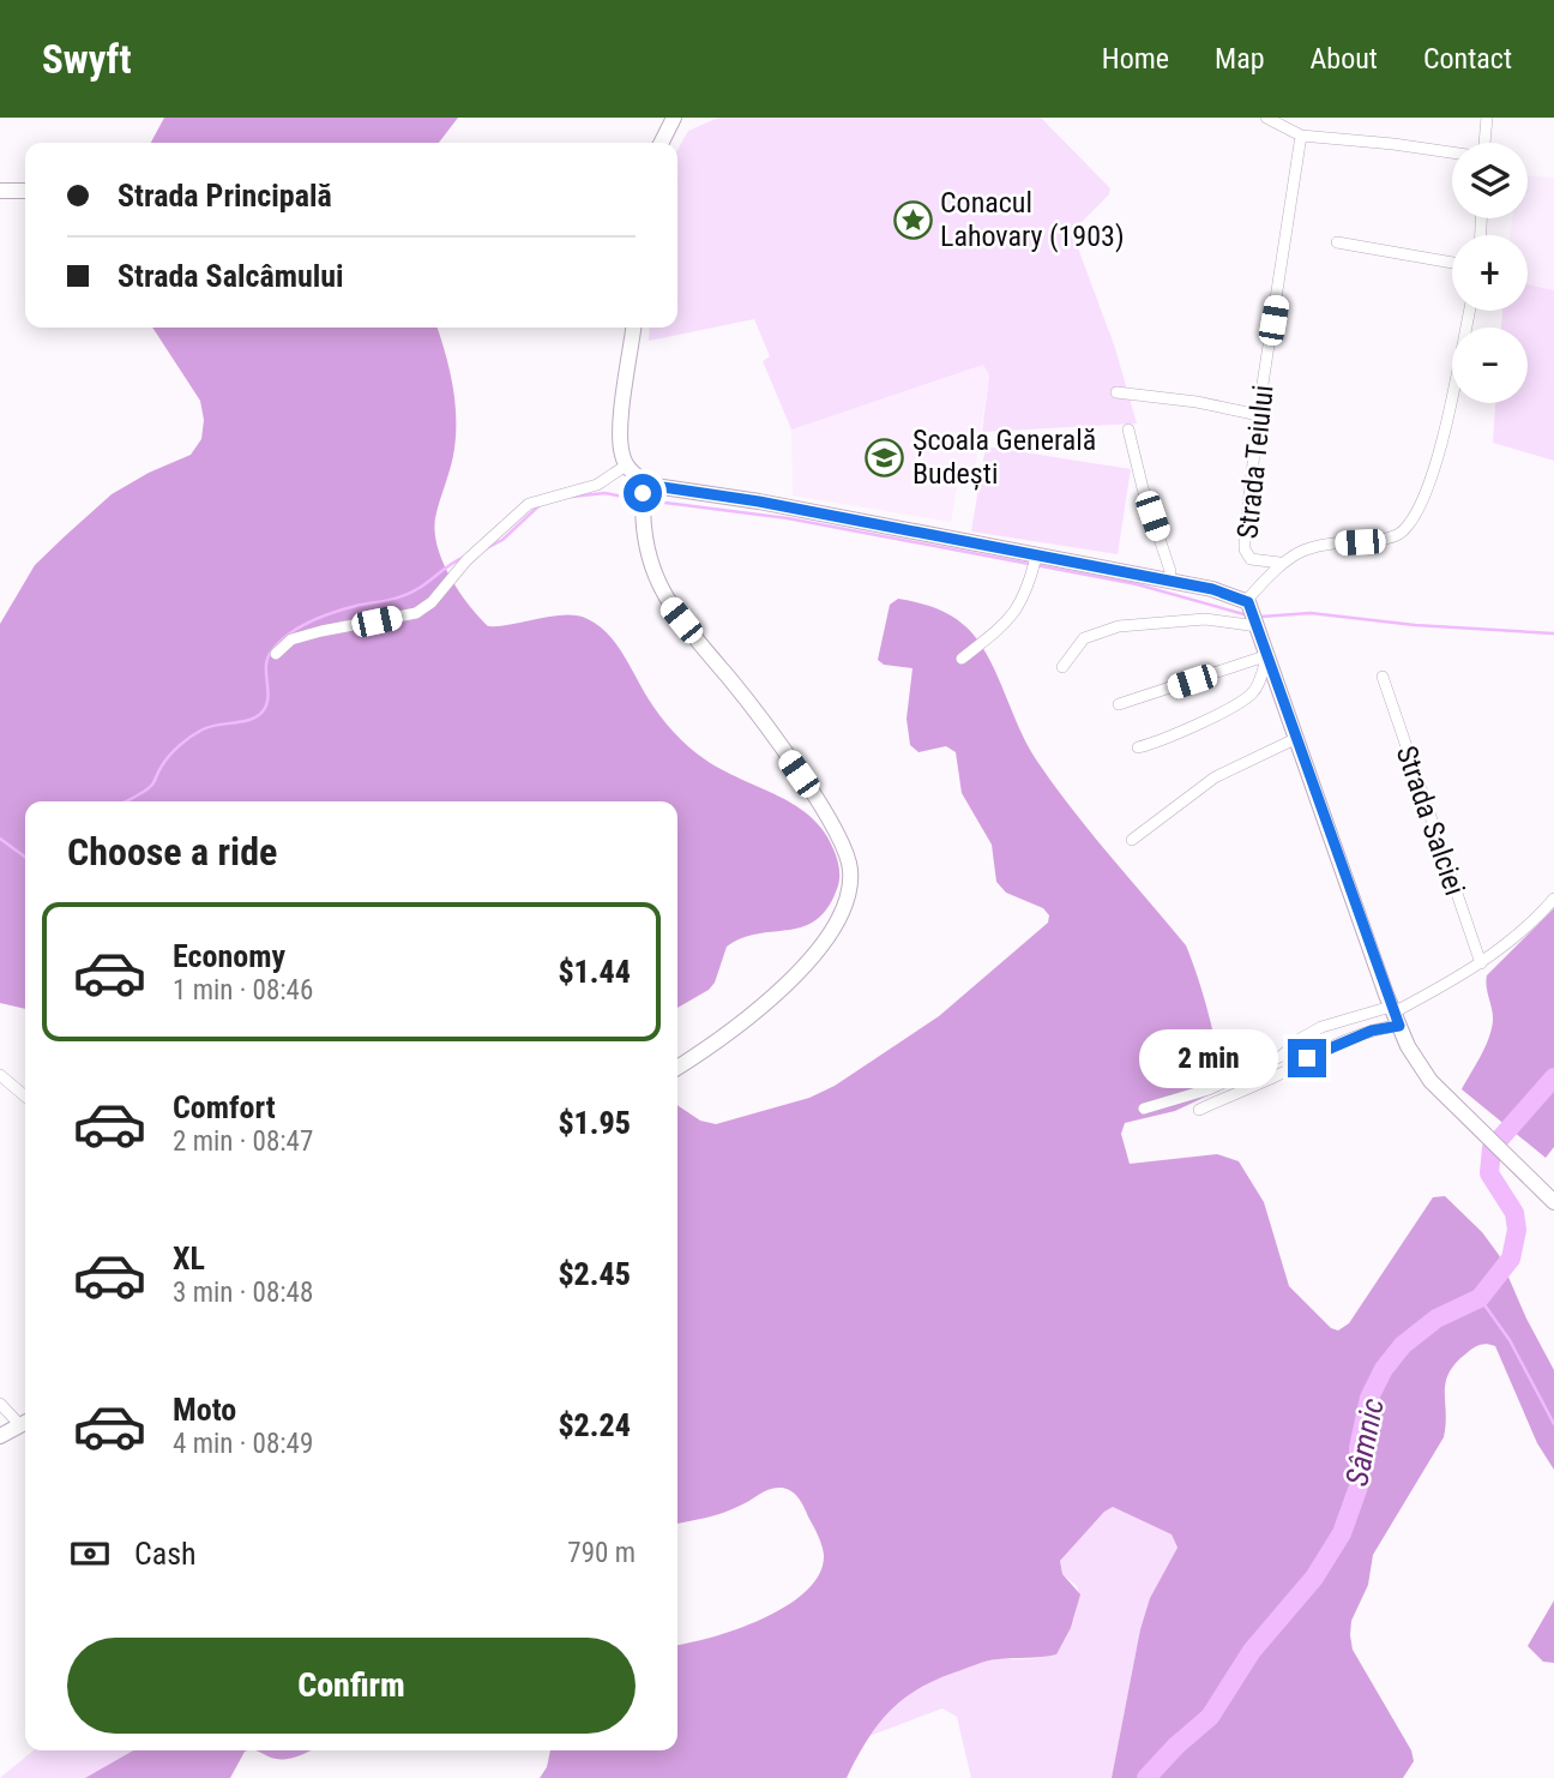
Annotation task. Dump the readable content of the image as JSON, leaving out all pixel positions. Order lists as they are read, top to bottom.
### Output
{
  "streets": {
    "street": ["Strada Teiului", "Strada Salciei"]
  },
  "water": ["Sâmnic"],
  "places": {
    "place": ["Conacul Lahovary (1903)"],
    "school or university": ["Școala Generală Budești"]
  },
  "page": {
    "header": "Swyft",
    "nav": [
      "Home",
      "Map",
      "About",
      "Contact"
    ],
    "map_buttons": ["+", "−"],
    "banner": ["Strada Principală", "Strada Salcâmului"],
    "heading": "Choose a ride",
    "list": [
      {
        "name": "Economy",
        "note": "1 min · 08:46",
        "value": "$1.44"
      },
      {
        "name": "Comfort",
        "note": "2 min · 08:47",
        "value": "$1.95"
      },
      {
        "name": "XL",
        "note": "3 min · 08:48",
        "value": "$2.45"
      },
      {
        "name": "Moto",
        "note": "4 min · 08:49",
        "value": "$2.24"
      }
    ],
    "bubble": "2 min",
    "pay": ["Cash", "790 m"],
    "buttons": "Confirm"
  }
}
